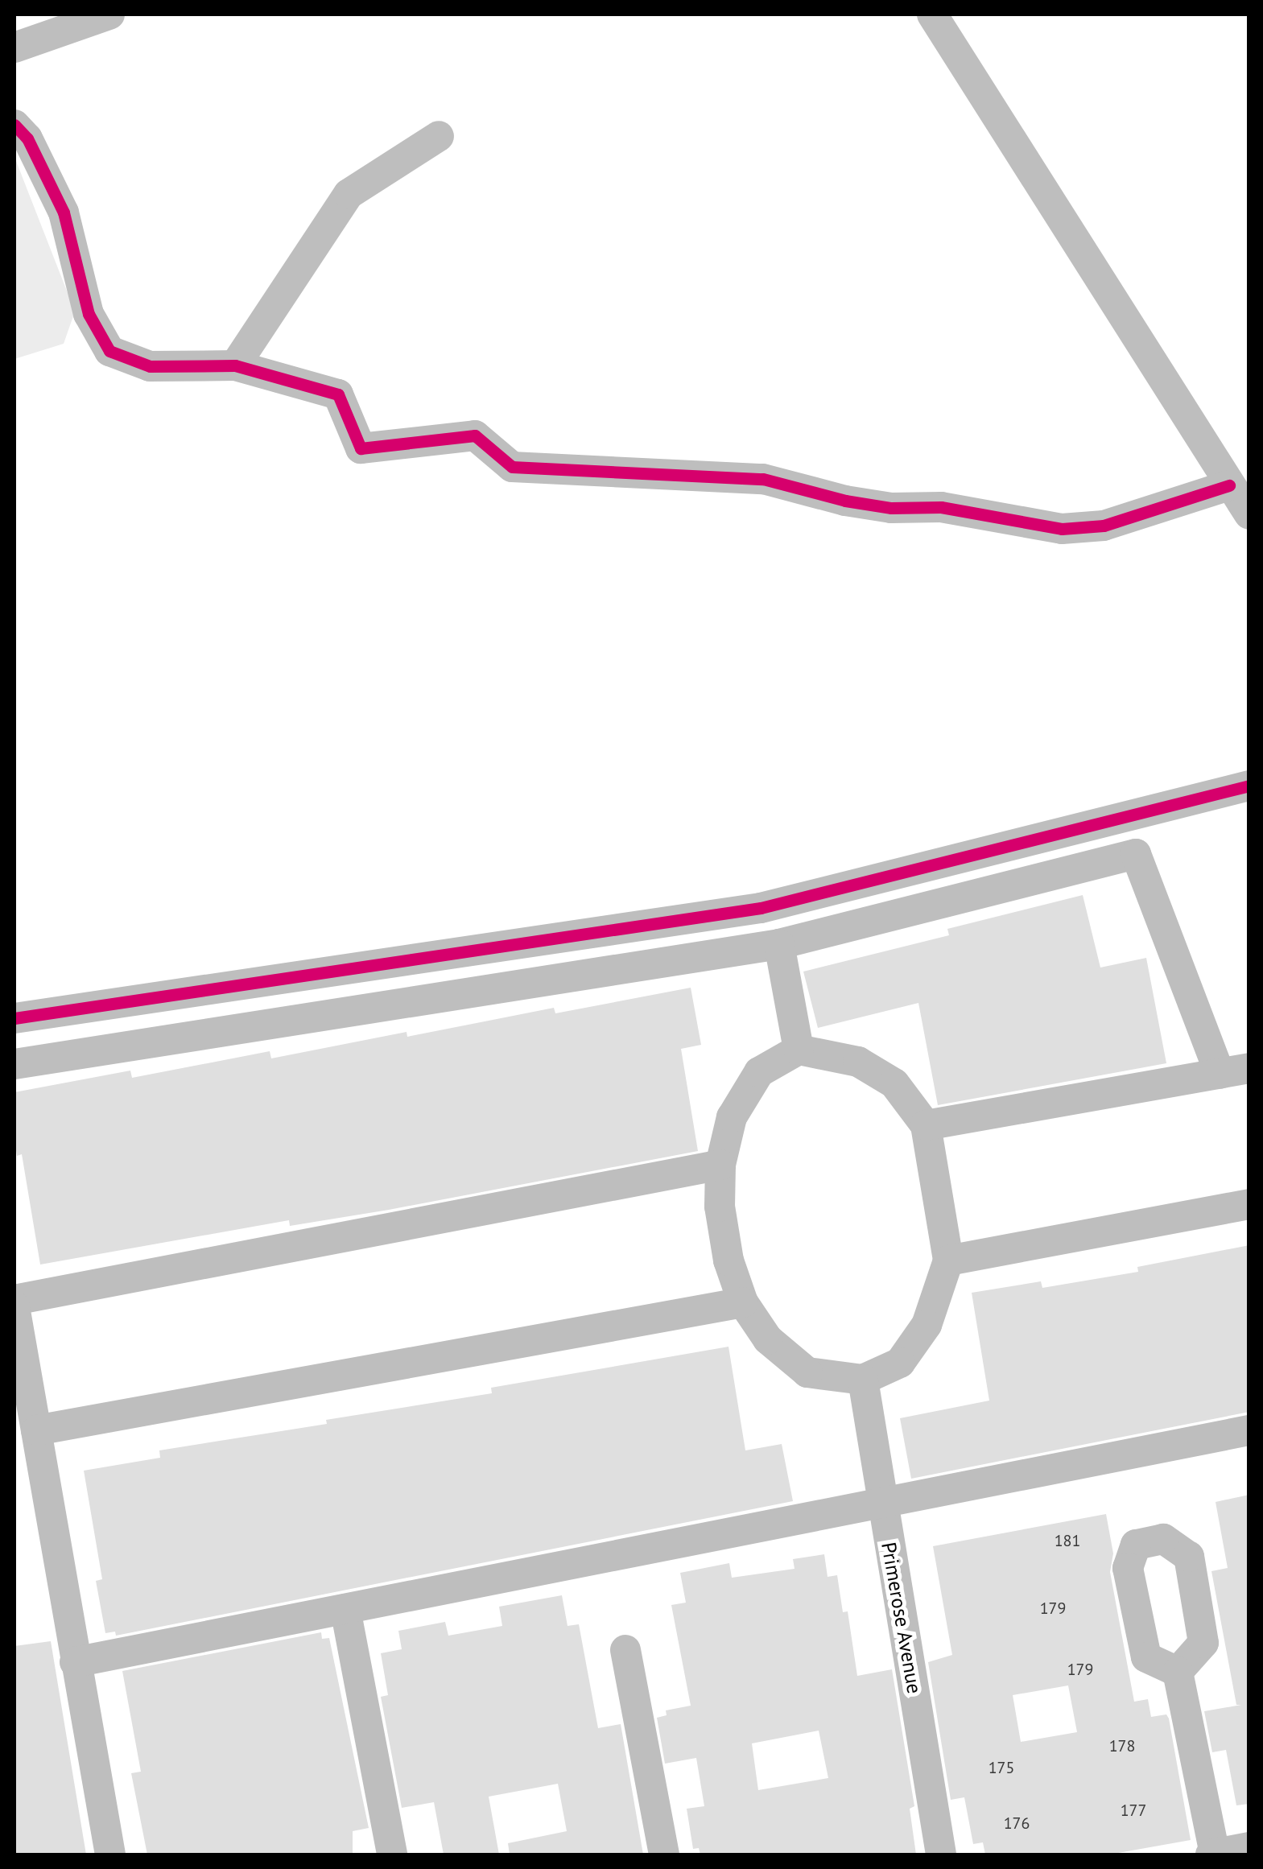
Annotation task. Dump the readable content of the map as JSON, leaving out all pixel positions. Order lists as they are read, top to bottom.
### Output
{
  "streets": {
    "street": ["Primerose Avenue"]
  },
  "house_numbers": [
    "181",
    "179",
    "179",
    "178",
    "175",
    "177",
    "176"
  ]
}
